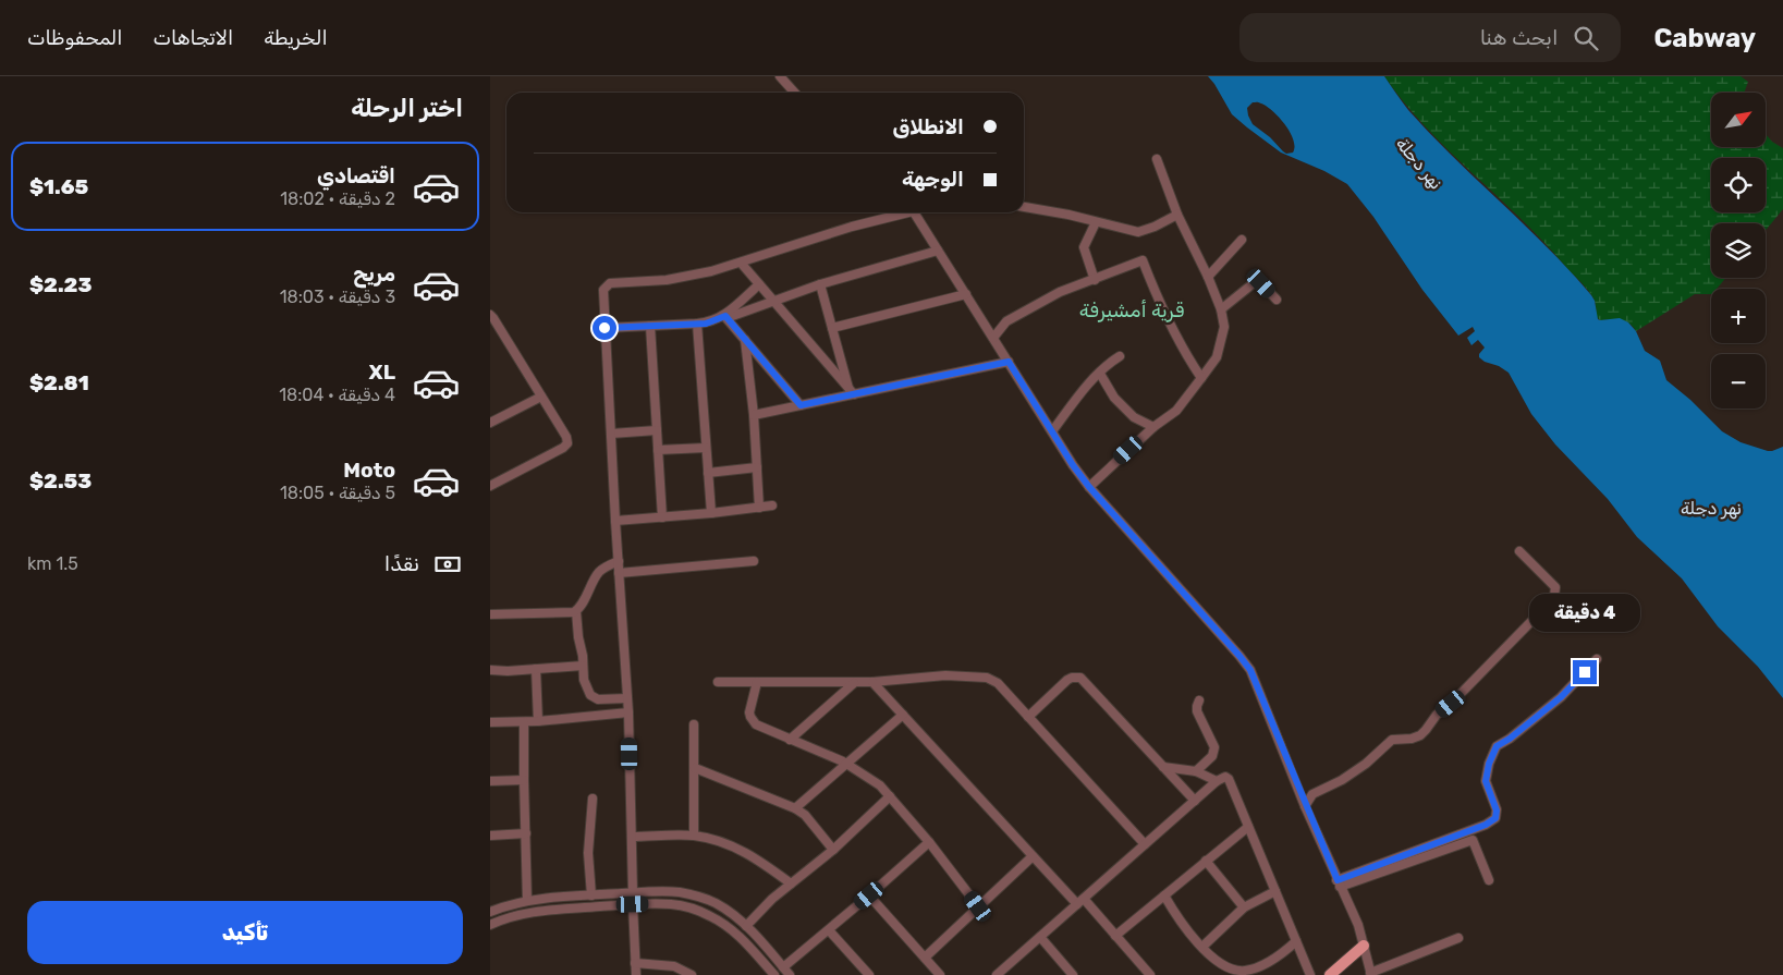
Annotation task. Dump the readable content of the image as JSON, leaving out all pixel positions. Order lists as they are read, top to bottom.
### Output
{
  "districts": ["قرية أمشيرفة"],
  "water": ["نهر دجلة"],
  "north": "top right",
  "page": {
    "header": "Cabway",
    "search": "ابحث هنا",
    "nav": ["الخريطة", "الاتجاهات", "المحفوظات"],
    "heading": "اختر الرحلة",
    "map_buttons": ["+", "−"],
    "banner": ["الانطلاق", "الوجهة"],
    "list": [
      {
        "name": "اقتصادي",
        "note": "2 دقيقة · 18:02",
        "value": "$1.65"
      },
      {
        "name": "مريح",
        "note": "3 دقيقة · 18:03",
        "value": "$2.23"
      },
      {
        "name": "XL",
        "note": "4 دقيقة · 18:04",
        "value": "$2.81"
      },
      {
        "name": "Moto",
        "note": "5 دقيقة · 18:05",
        "value": "$2.53"
      }
    ],
    "pay": ["نقدًا", "1.5 km"],
    "bubble": "4 دقيقة",
    "buttons": "تأكيد"
  }
}
